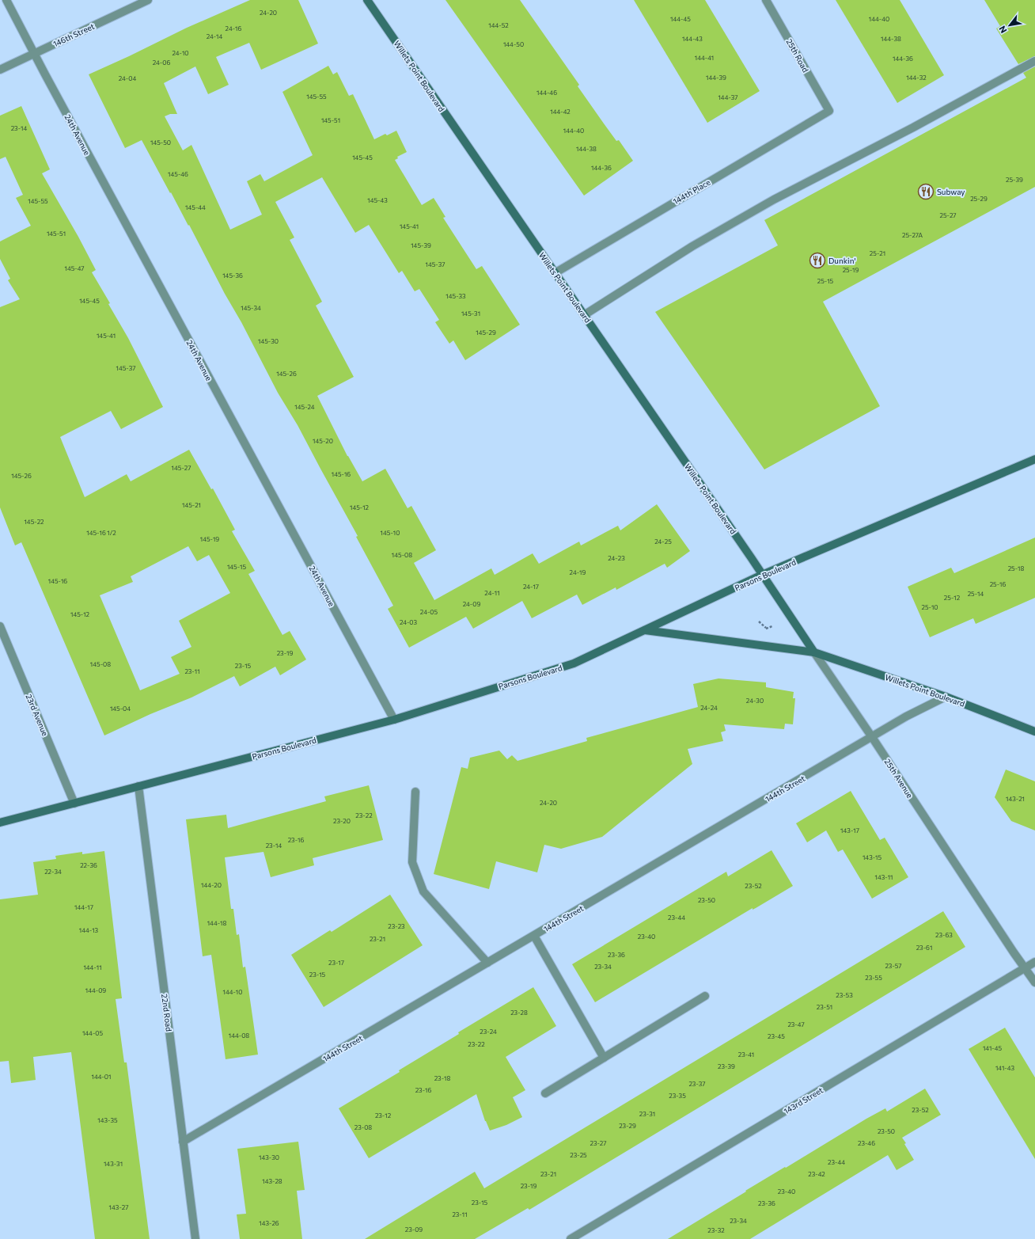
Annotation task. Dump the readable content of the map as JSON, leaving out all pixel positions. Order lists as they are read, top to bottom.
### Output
{
  "streets": {
    "street": [
      "146th Street",
      "25th Road",
      "Willets Point Boulevard",
      "24th Avenue",
      "144th Place",
      "Parsons Boulevard",
      "23rd Avenue",
      "25th Avenue",
      "144th Street",
      "22nd Road",
      "143rd Street"
    ]
  },
  "crossings": [
    ["146th Street", "24th Avenue"],
    ["25th Road", "144th Place"],
    ["Willets Point Boulevard", "144th Place"],
    ["Willets Point Boulevard", "Parsons Boulevard"],
    ["Willets Point Boulevard", "25th Avenue"],
    ["Willets Point Boulevard", "144th Street"],
    ["24th Avenue", "Parsons Boulevard"],
    ["Parsons Boulevard", "23rd Avenue"],
    ["Parsons Boulevard", "25th Avenue"],
    ["Parsons Boulevard", "22nd Road"],
    ["25th Avenue", "144th Street"],
    ["25th Avenue", "143rd Street"],
    ["144th Street", "22nd Road"]
  ],
  "places": {
    "restaurant": ["Subway", "Dunkin'"]
  },
  "house_numbers": [
    "24-20",
    "144-45",
    "144-40",
    "144-52",
    "24-16",
    "24-14",
    "144-43",
    "144-38",
    "144-50",
    "24-10",
    "144-41",
    "144-36",
    "24-06",
    "144-39",
    "144-32",
    "24-04",
    "144-46",
    "145-55",
    "144-37",
    "144-42",
    "145-51",
    "23-14",
    "144-40",
    "145-50",
    "144-38",
    "145-45",
    "144-36",
    "145-46",
    "25-39",
    "25-29",
    "145-43",
    "145-55",
    "145-44",
    "25-27",
    "145-41",
    "145-51",
    "25-27A",
    "145-39",
    "25-21",
    "145-37",
    "145-47",
    "25-19",
    "145-36",
    "25-15",
    "145-33",
    "145-45",
    "145-34",
    "145-31",
    "145-29",
    "145-41",
    "145-30",
    "145-37",
    "145-26",
    "145-24",
    "145-20",
    "145-27",
    "145-16",
    "145-26",
    "145-21",
    "145-12",
    "145-22",
    "145-16 1/2",
    "145-10",
    "145-19",
    "24-25",
    "145-08",
    "24-23",
    "145-15",
    "25-18",
    "24-19",
    "145-16",
    "25-16",
    "24-17",
    "24-11",
    "25-14",
    "25-12",
    "24-09",
    "25-10",
    "24-05",
    "145-12",
    "24-03",
    "23-19",
    "145-08",
    "23-15",
    "23-11",
    "24-30",
    "24-24",
    "145-04",
    "143-21",
    "24-20",
    "23-22",
    "23-20",
    "143-17",
    "23-16",
    "23-14",
    "143-15",
    "22-36",
    "22-34",
    "143-11",
    "144-20",
    "23-52",
    "23-50",
    "144-17",
    "23-44",
    "144-18",
    "23-23",
    "144-13",
    "23-63",
    "23-40",
    "23-21",
    "23-61",
    "23-36",
    "23-17",
    "23-57",
    "23-34",
    "144-11",
    "23-15",
    "23-55",
    "144-09",
    "144-10",
    "23-53",
    "23-51",
    "23-28",
    "23-47",
    "23-24",
    "144-05",
    "144-08",
    "23-45",
    "23-22",
    "141-45",
    "23-41",
    "23-39",
    "141-43",
    "144-01",
    "23-18",
    "23-37",
    "23-16",
    "23-35",
    "23-52",
    "23-31",
    "23-12",
    "143-35",
    "23-29",
    "23-08",
    "23-50",
    "23-27",
    "23-46",
    "23-25",
    "143-30",
    "23-44",
    "143-31",
    "23-21",
    "23-42",
    "143-28",
    "23-19",
    "23-40",
    "23-15",
    "23-36",
    "143-27",
    "23-11",
    "23-34",
    "143-26",
    "23-09",
    "23-32"
  ],
  "north": "bottom left"
}
